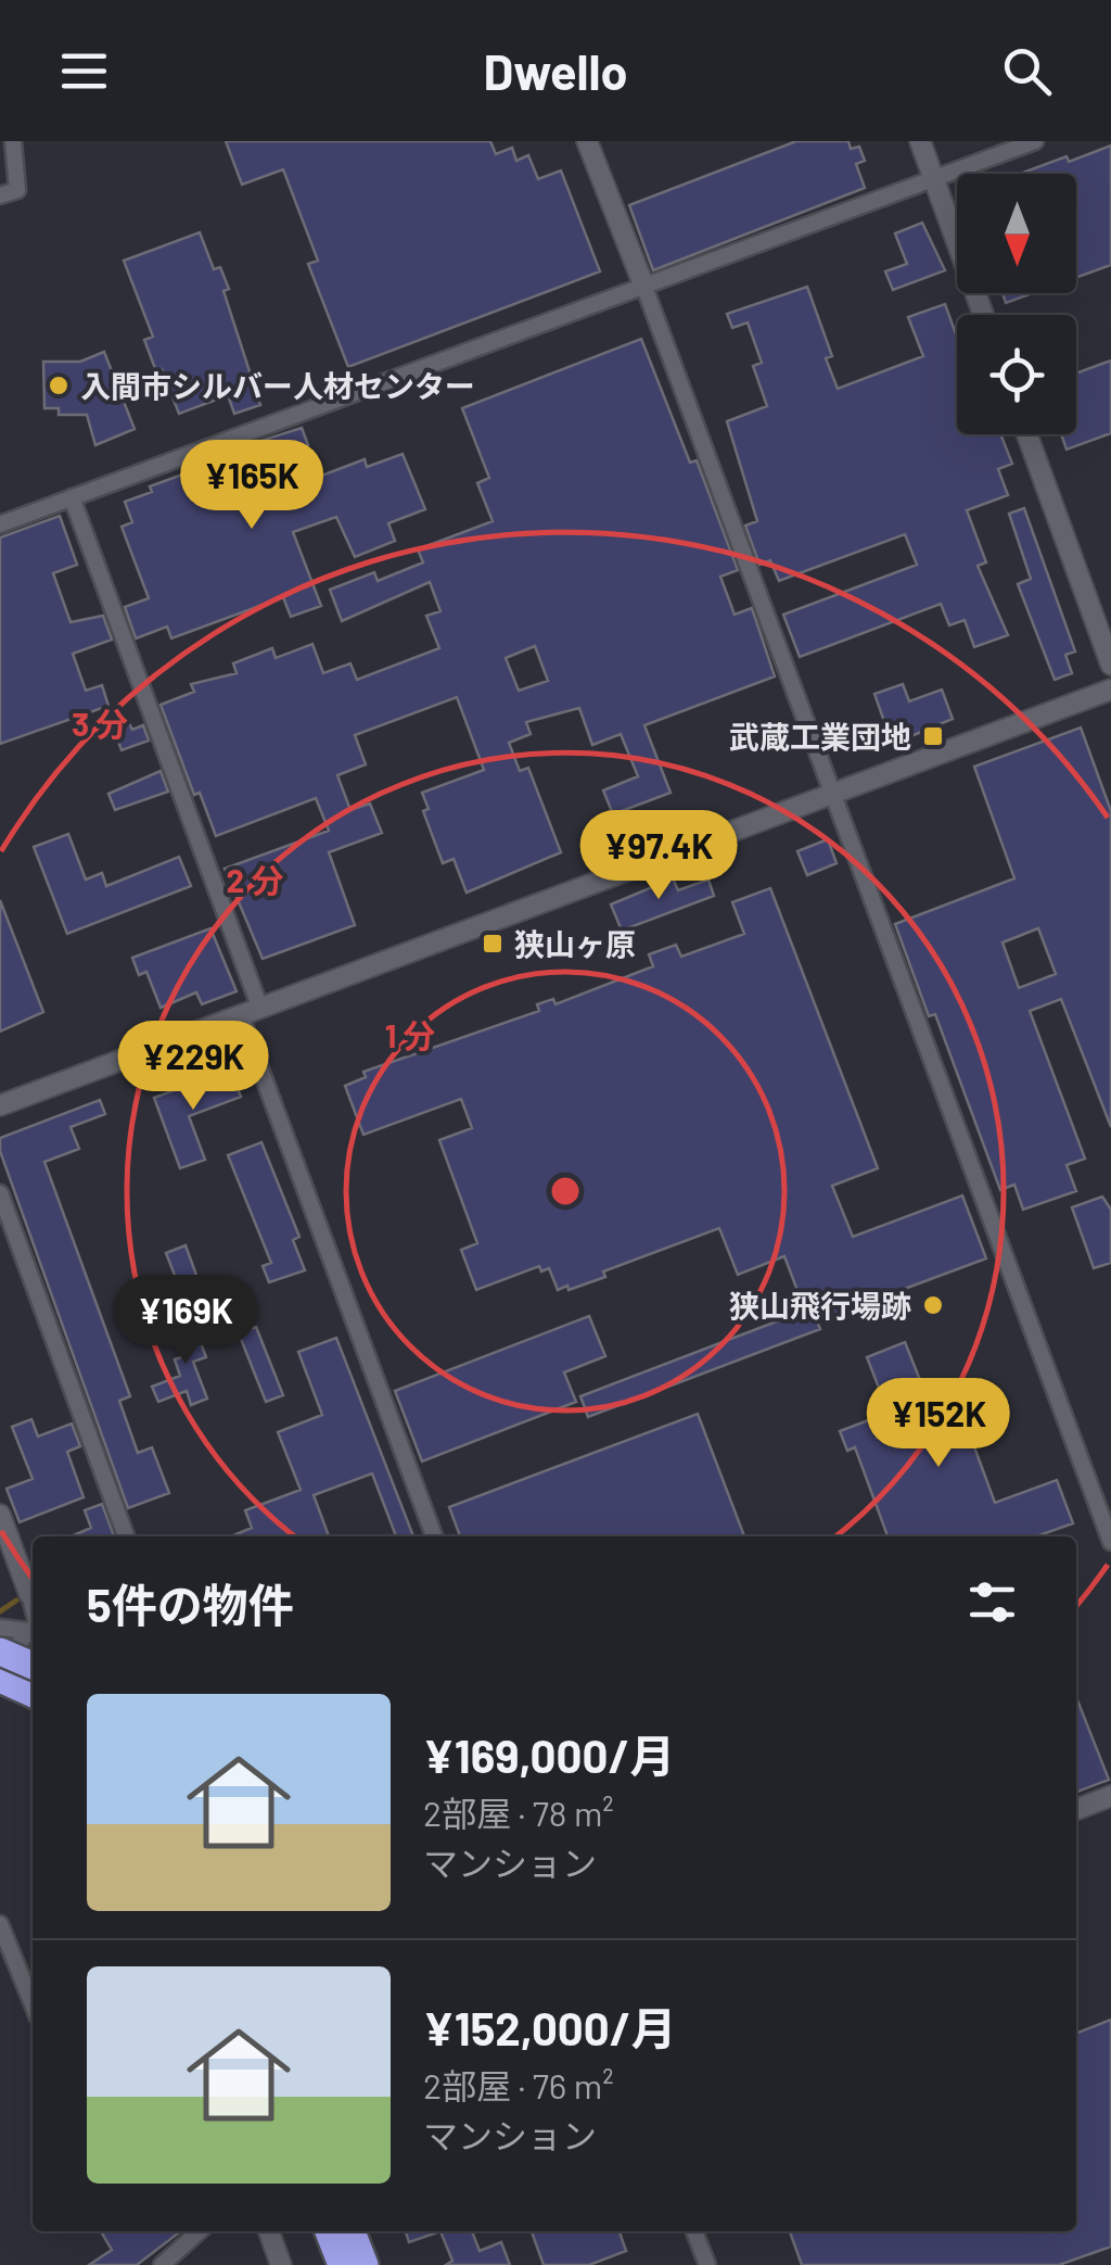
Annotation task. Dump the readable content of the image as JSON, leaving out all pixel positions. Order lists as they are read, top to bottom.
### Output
{
  "places": {
    "other": ["入間市シルバー人材センター", "狭山飛行場跡"],
    "transit": ["武蔵工業団地", "狭山ヶ原"]
  },
  "north": "bottom",
  "page": {
    "header": "Dwello",
    "price": [
      "¥165K",
      "¥97.4K",
      "¥229K",
      "¥169K",
      "¥152K"
    ],
    "heading": "5件の物件",
    "list": [
      {
        "name": "¥169,000/月",
        "note": "2部屋 · 78 m² · マンション"
      },
      {
        "name": "¥152,000/月",
        "note": "2部屋 · 76 m² · マンション"
      }
    ]
  },
  "rings": ["3 分", "2 分", "1 分"]
}
